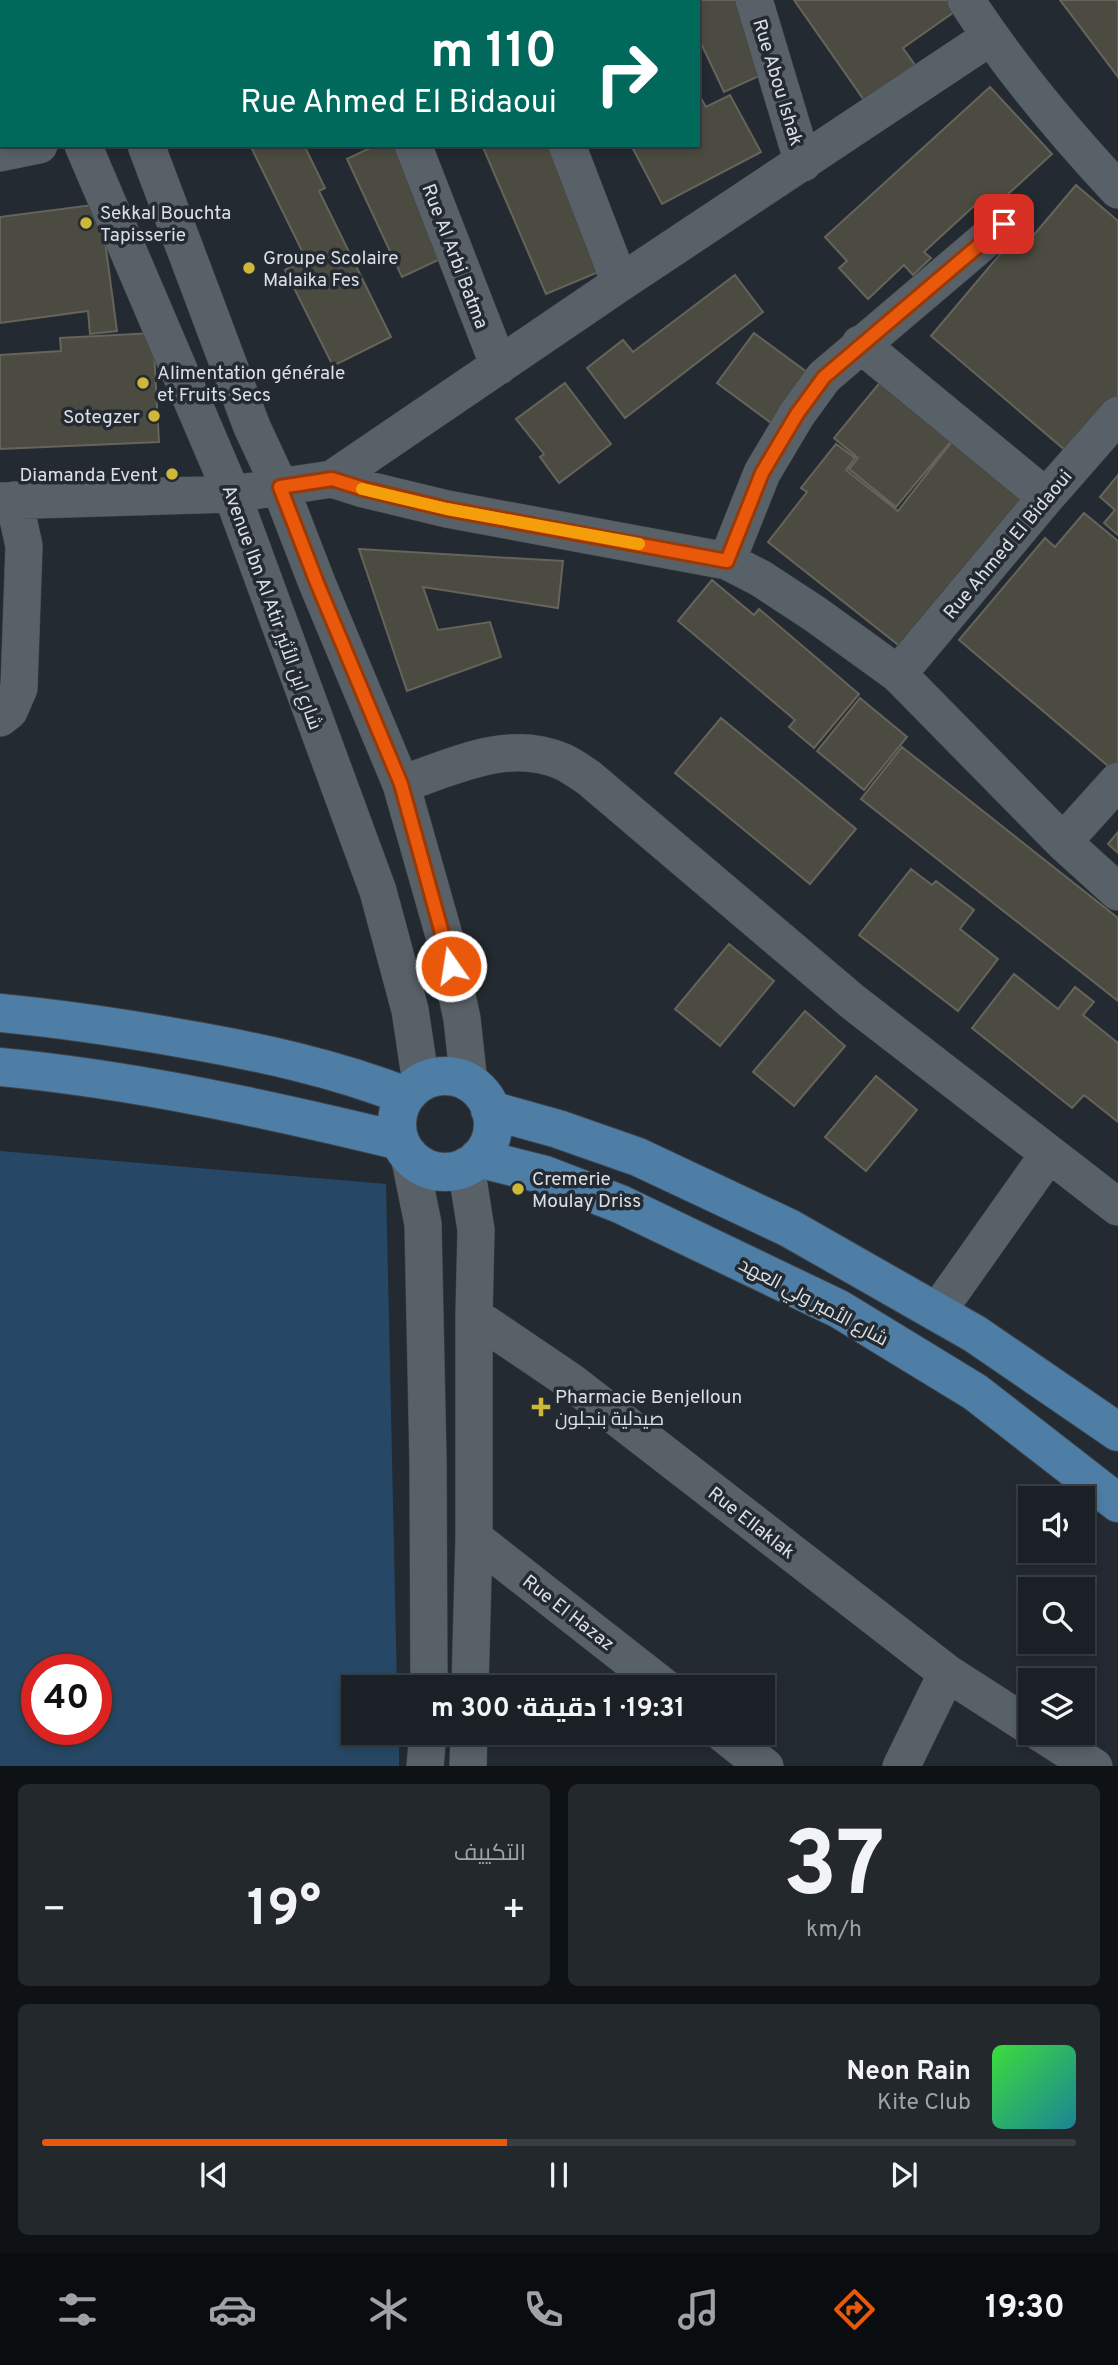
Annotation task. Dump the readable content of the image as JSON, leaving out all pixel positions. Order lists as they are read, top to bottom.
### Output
{
  "streets": {
    "main road": ["شارع الأمير ولي العهد"],
    "street": [
      "Rue Abou Ishak",
      "Rue Al Arbi Batma",
      "Rue Ahmed El Bidaoui",
      "Avenue Ibn Al Atir شارع ابن الأثير",
      "Rue Ellaklak",
      "Rue El Hazaz"
    ]
  },
  "crossings": [
    ["Avenue Ibn Al Atir شارع ابن الأثير", "شارع الأمير ولي العهد"]
  ],
  "places": {
    "other": [
      "Sekkal Bouchta Tapisserie",
      "Groupe Scolaire Malaika Fes",
      "Alimentation générale et Fruits Secs",
      "Sotegzer",
      "Diamanda Event",
      "Cremerie Moulay Driss"
    ],
    "health": ["Pharmacie Benjelloun صيدلية بنجلون"]
  },
  "page": {
    "turn": ["110 m", "Rue Ahmed El Bidaoui"],
    "limit": "40",
    "trip": "19:31 · 1 دقيقة · 300 m",
    "tile": [
      ["37", "km/h"],
      "التكييف"
    ],
    "heat": ["−", "19°", "+"],
    "song": ["Neon Rain", "Kite Club"],
    "tabs": "19:30"
  }
}
